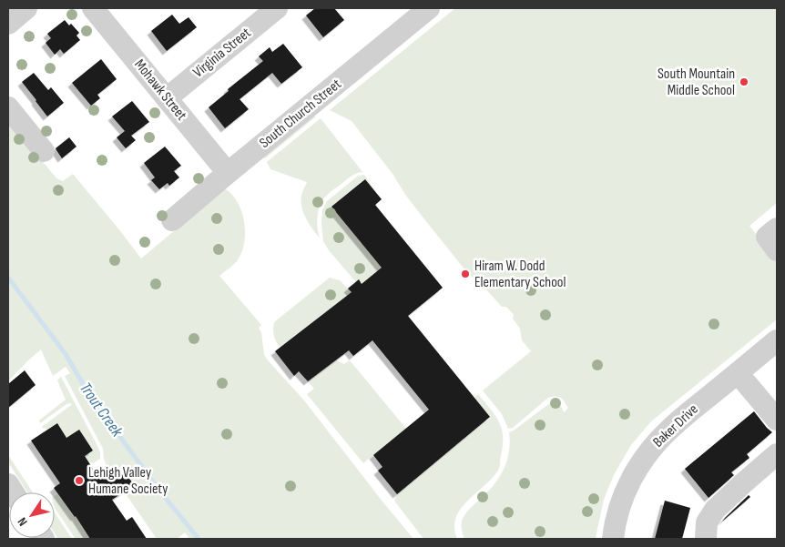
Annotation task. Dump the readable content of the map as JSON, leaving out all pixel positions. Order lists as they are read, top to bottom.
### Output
{
  "streets": {
    "street": [
      "Virginia Street",
      "Mohawk Street",
      "South Church Street",
      "Baker Drive"
    ]
  },
  "crossings": [
    ["Virginia Street", "Mohawk Street"],
    ["Mohawk Street", "South Church Street"]
  ],
  "water": ["Trout Creek"],
  "places": ["South Mountain Middle School", "Hiram W. Dodd Elementary School", "Lehigh Valley Humane Society"],
  "north": "bottom left"
}
